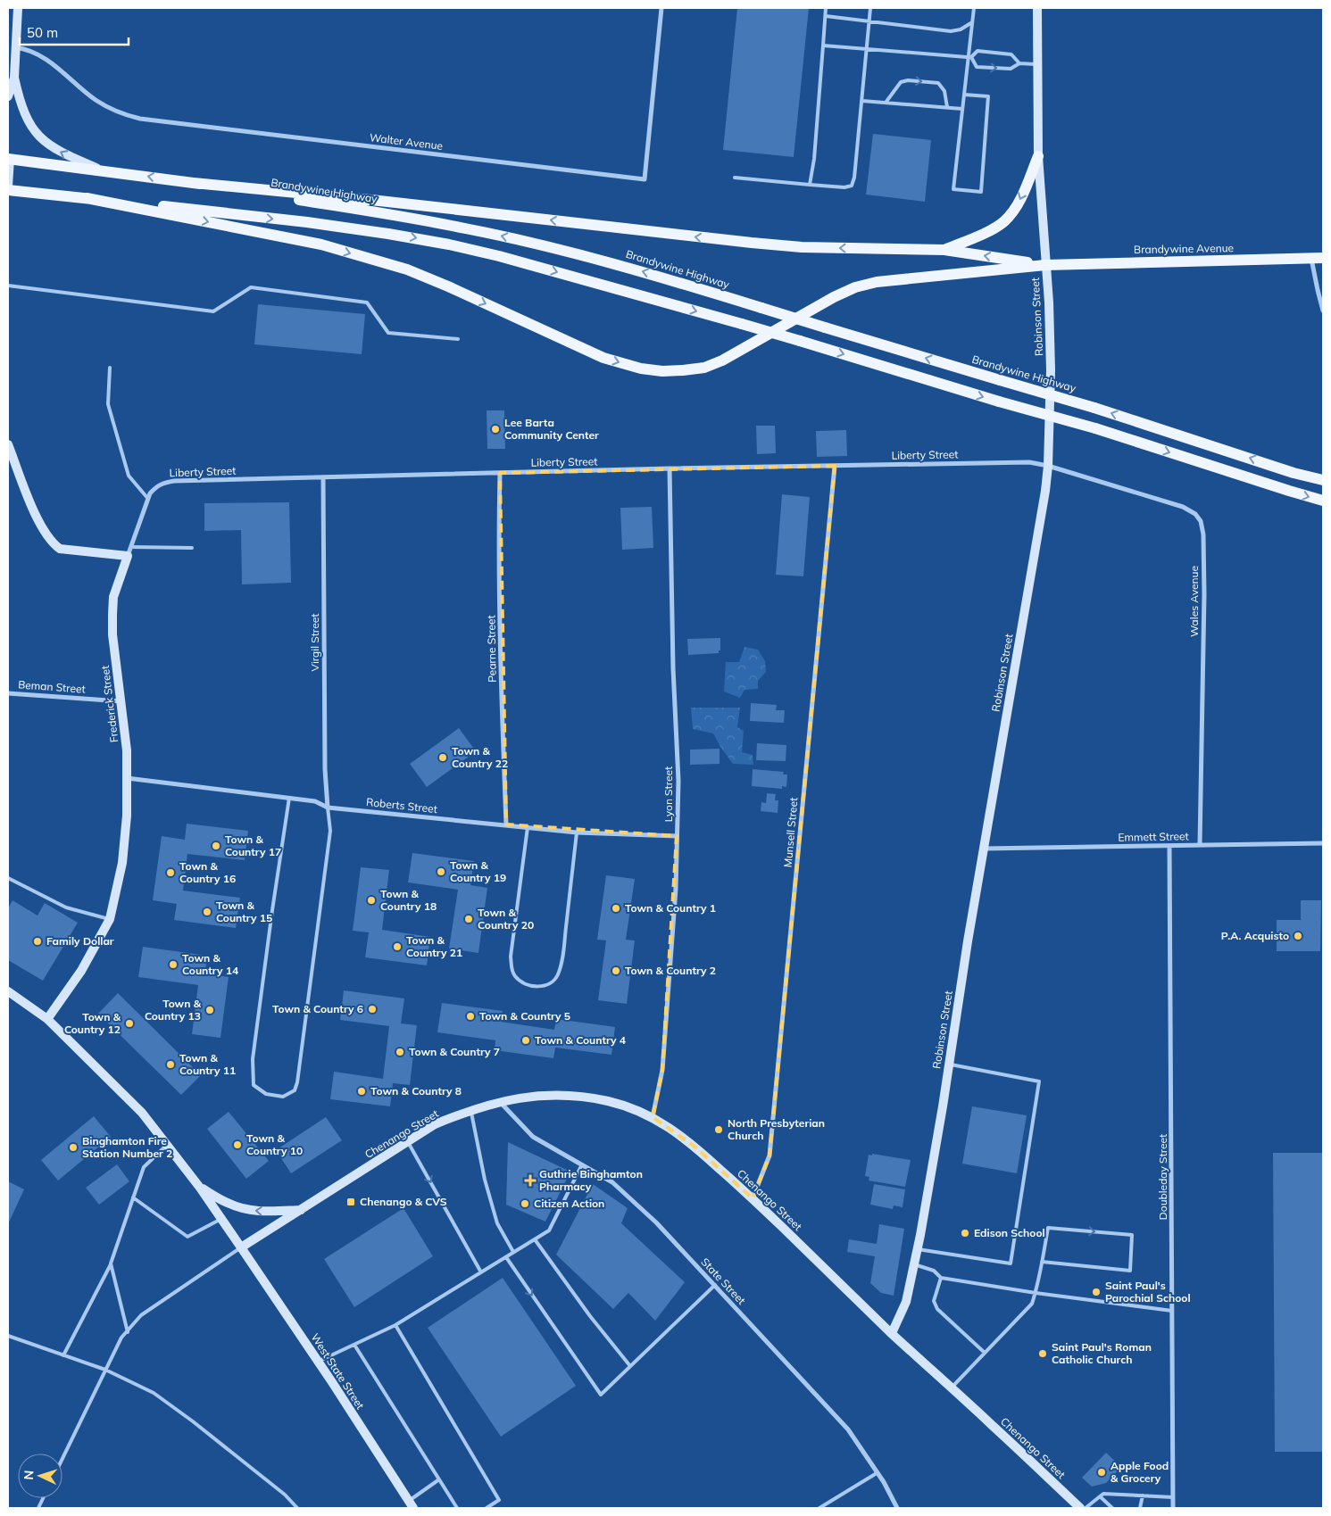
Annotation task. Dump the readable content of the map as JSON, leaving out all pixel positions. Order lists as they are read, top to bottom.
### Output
{
  "streets": {
    "main road": ["Brandywine Highway", "Brandywine Avenue"],
    "street": [
      "Walter Avenue",
      "Robinson Street",
      "Liberty Street",
      "Wales Avenue",
      "Virgil Street",
      "Pearne Street",
      "Beman Street",
      "Frederick Street",
      "Lyon Street",
      "Roberts Street",
      "Munsell Street",
      "Emmett Street",
      "Chenango Street",
      "Doubleday Street",
      "State Street",
      "West State Street"
    ]
  },
  "crossings": [
    ["Brandywine Avenue", "Robinson Street"],
    ["Robinson Street", "Liberty Street"],
    ["Robinson Street", "Wales Avenue"],
    ["Robinson Street", "Emmett Street"],
    ["Robinson Street", "Chenango Street"],
    ["Liberty Street", "Wales Avenue"],
    ["Liberty Street", "Virgil Street"],
    ["Liberty Street", "Pearne Street"],
    ["Liberty Street", "Frederick Street"],
    ["Liberty Street", "Lyon Street"],
    ["Liberty Street", "Munsell Street"],
    ["Wales Avenue", "Emmett Street"],
    ["Virgil Street", "Roberts Street"],
    ["Pearne Street", "Roberts Street"],
    ["Beman Street", "Frederick Street"],
    ["Frederick Street", "Roberts Street"],
    ["Lyon Street", "Roberts Street"],
    ["Lyon Street", "Chenango Street"],
    ["Munsell Street", "Chenango Street"],
    ["Emmett Street", "Doubleday Street"],
    ["Chenango Street", "State Street"],
    ["Chenango Street", "West State Street"]
  ],
  "places": {
    "other": [
      "Lee Barta Community Center",
      "Town & Country 22",
      "Town & Country 17",
      "Town & Country 19",
      "Town & Country 16",
      "Town & Country 18",
      "Town & Country 1",
      "Town & Country 15",
      "Town & Country 20",
      "P.A. Acquisto",
      "Family Dollar",
      "Town & Country 21",
      "Town & Country 14",
      "Town & Country 2",
      "Town & Country 6",
      "Town & Country 13",
      "Town & Country 5",
      "Town & Country 12",
      "Town & Country 4",
      "Town & Country 7",
      "Town & Country 11",
      "Town & Country 8",
      "North Presbyterian Church",
      "Town & Country 10",
      "Binghamton Fire Station Number 2",
      "Citizen Action",
      "Edison School",
      "Saint Paul's Parochial School",
      "Saint Paul's Roman Catholic Church",
      "Apple Food & Grocery"
    ],
    "health": ["Guthrie Binghamton Pharmacy"],
    "transit": ["Chenango & CVS"]
  },
  "scale_bar": "50 m",
  "north": "left"
}
